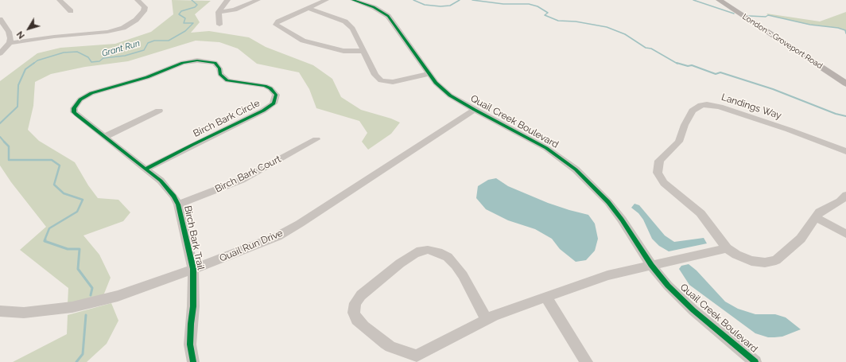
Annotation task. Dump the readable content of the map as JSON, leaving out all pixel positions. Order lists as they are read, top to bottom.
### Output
{
  "streets": {
    "main road": ["London - Groveport Road"],
    "street": [
      "Landings Way",
      "Birch Bark Circle",
      "Quail Creek Boulevard",
      "Birch Bark Court",
      "Birch Bark Trail",
      "Quail Run Drive"
    ]
  },
  "crossings": [
    ["Birch Bark Circle", "Birch Bark Trail"],
    ["Quail Creek Boulevard", "Quail Run Drive"],
    ["Birch Bark Court", "Birch Bark Trail"],
    ["Birch Bark Trail", "Quail Run Drive"]
  ],
  "water": ["Grant Run"],
  "north": "bottom left"
}
